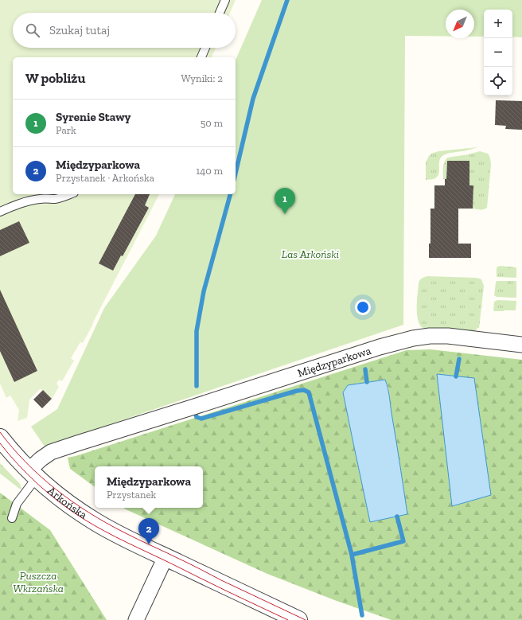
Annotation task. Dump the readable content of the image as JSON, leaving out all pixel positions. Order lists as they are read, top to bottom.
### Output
{
  "streets": {
    "street": ["Międzyparkowa", "Arkońska"]
  },
  "crossings": [
    ["Międzyparkowa", "Arkońska"]
  ],
  "parks": ["Las Arkoński", "Puszcza Wkrzańska"],
  "north": "bottom left",
  "page": {
    "map_buttons": ["+", "−"],
    "search": "Szukaj tutaj",
    "heading": ["W pobliżu", "Wyniki: 2"],
    "list": [
      {
        "mark": "1",
        "name": "Syrenie Stawy",
        "note": "Park",
        "value": "50 m"
      },
      {
        "mark": "2",
        "name": "Międzyparkowa",
        "note": "Przystanek · Arkońska",
        "value": "140 m"
      }
    ],
    "pins": ["1", "2"],
    "popup": ["Międzyparkowa", "Przystanek"]
  }
}
